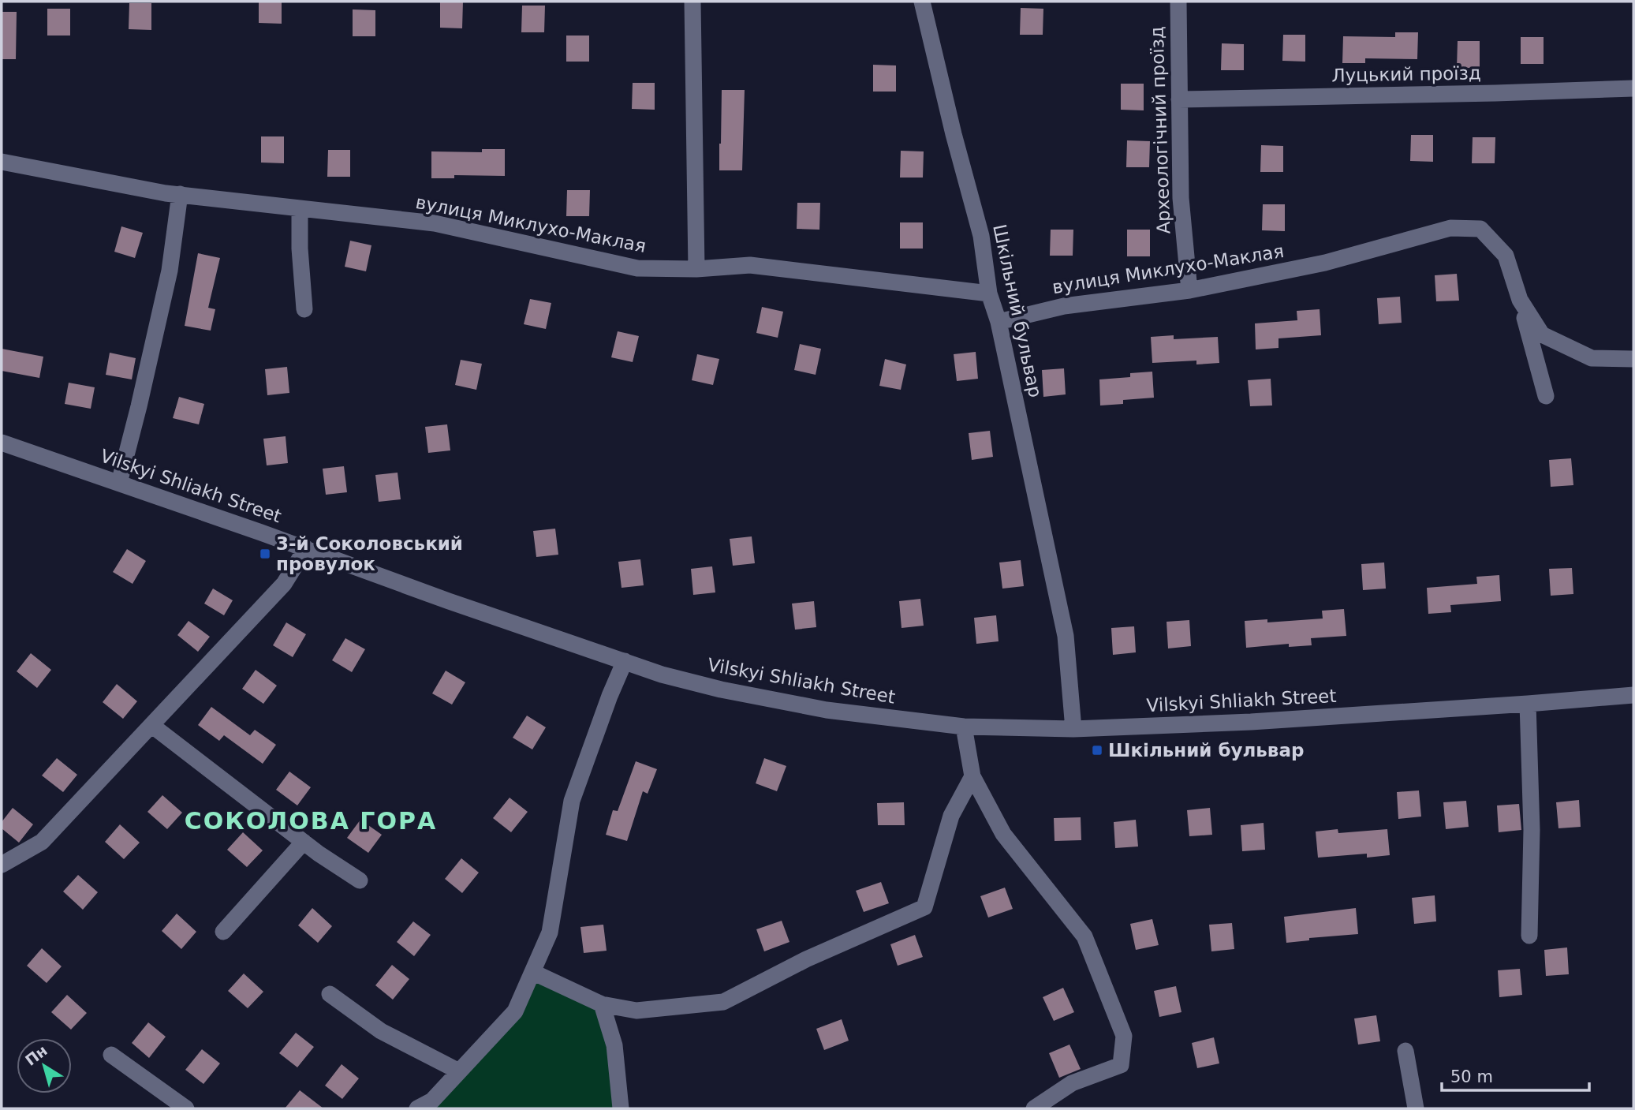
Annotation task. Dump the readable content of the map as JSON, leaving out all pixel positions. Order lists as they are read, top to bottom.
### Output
{
  "streets": {
    "street": [
      "Луцький проїзд",
      "Археологічний проїзд",
      "вулиця Миклухо-Маклая",
      "Шкільний бульвар",
      "Vilskyi Shliakh Street"
    ]
  },
  "crossings": [
    ["Луцький проїзд", "Археологічний проїзд"],
    ["Археологічний проїзд", "вулиця Миклухо-Маклая"],
    ["вулиця Миклухо-Маклая", "Шкільний бульвар"],
    ["Шкільний бульвар", "Vilskyi Shliakh Street"]
  ],
  "districts": ["СОКОЛОВА ГОРА"],
  "places": {
    "transit": ["3-й Соколовський провулок", "Шкільний бульвар"]
  },
  "scale_bar": "50 m",
  "north": "top left"
}
